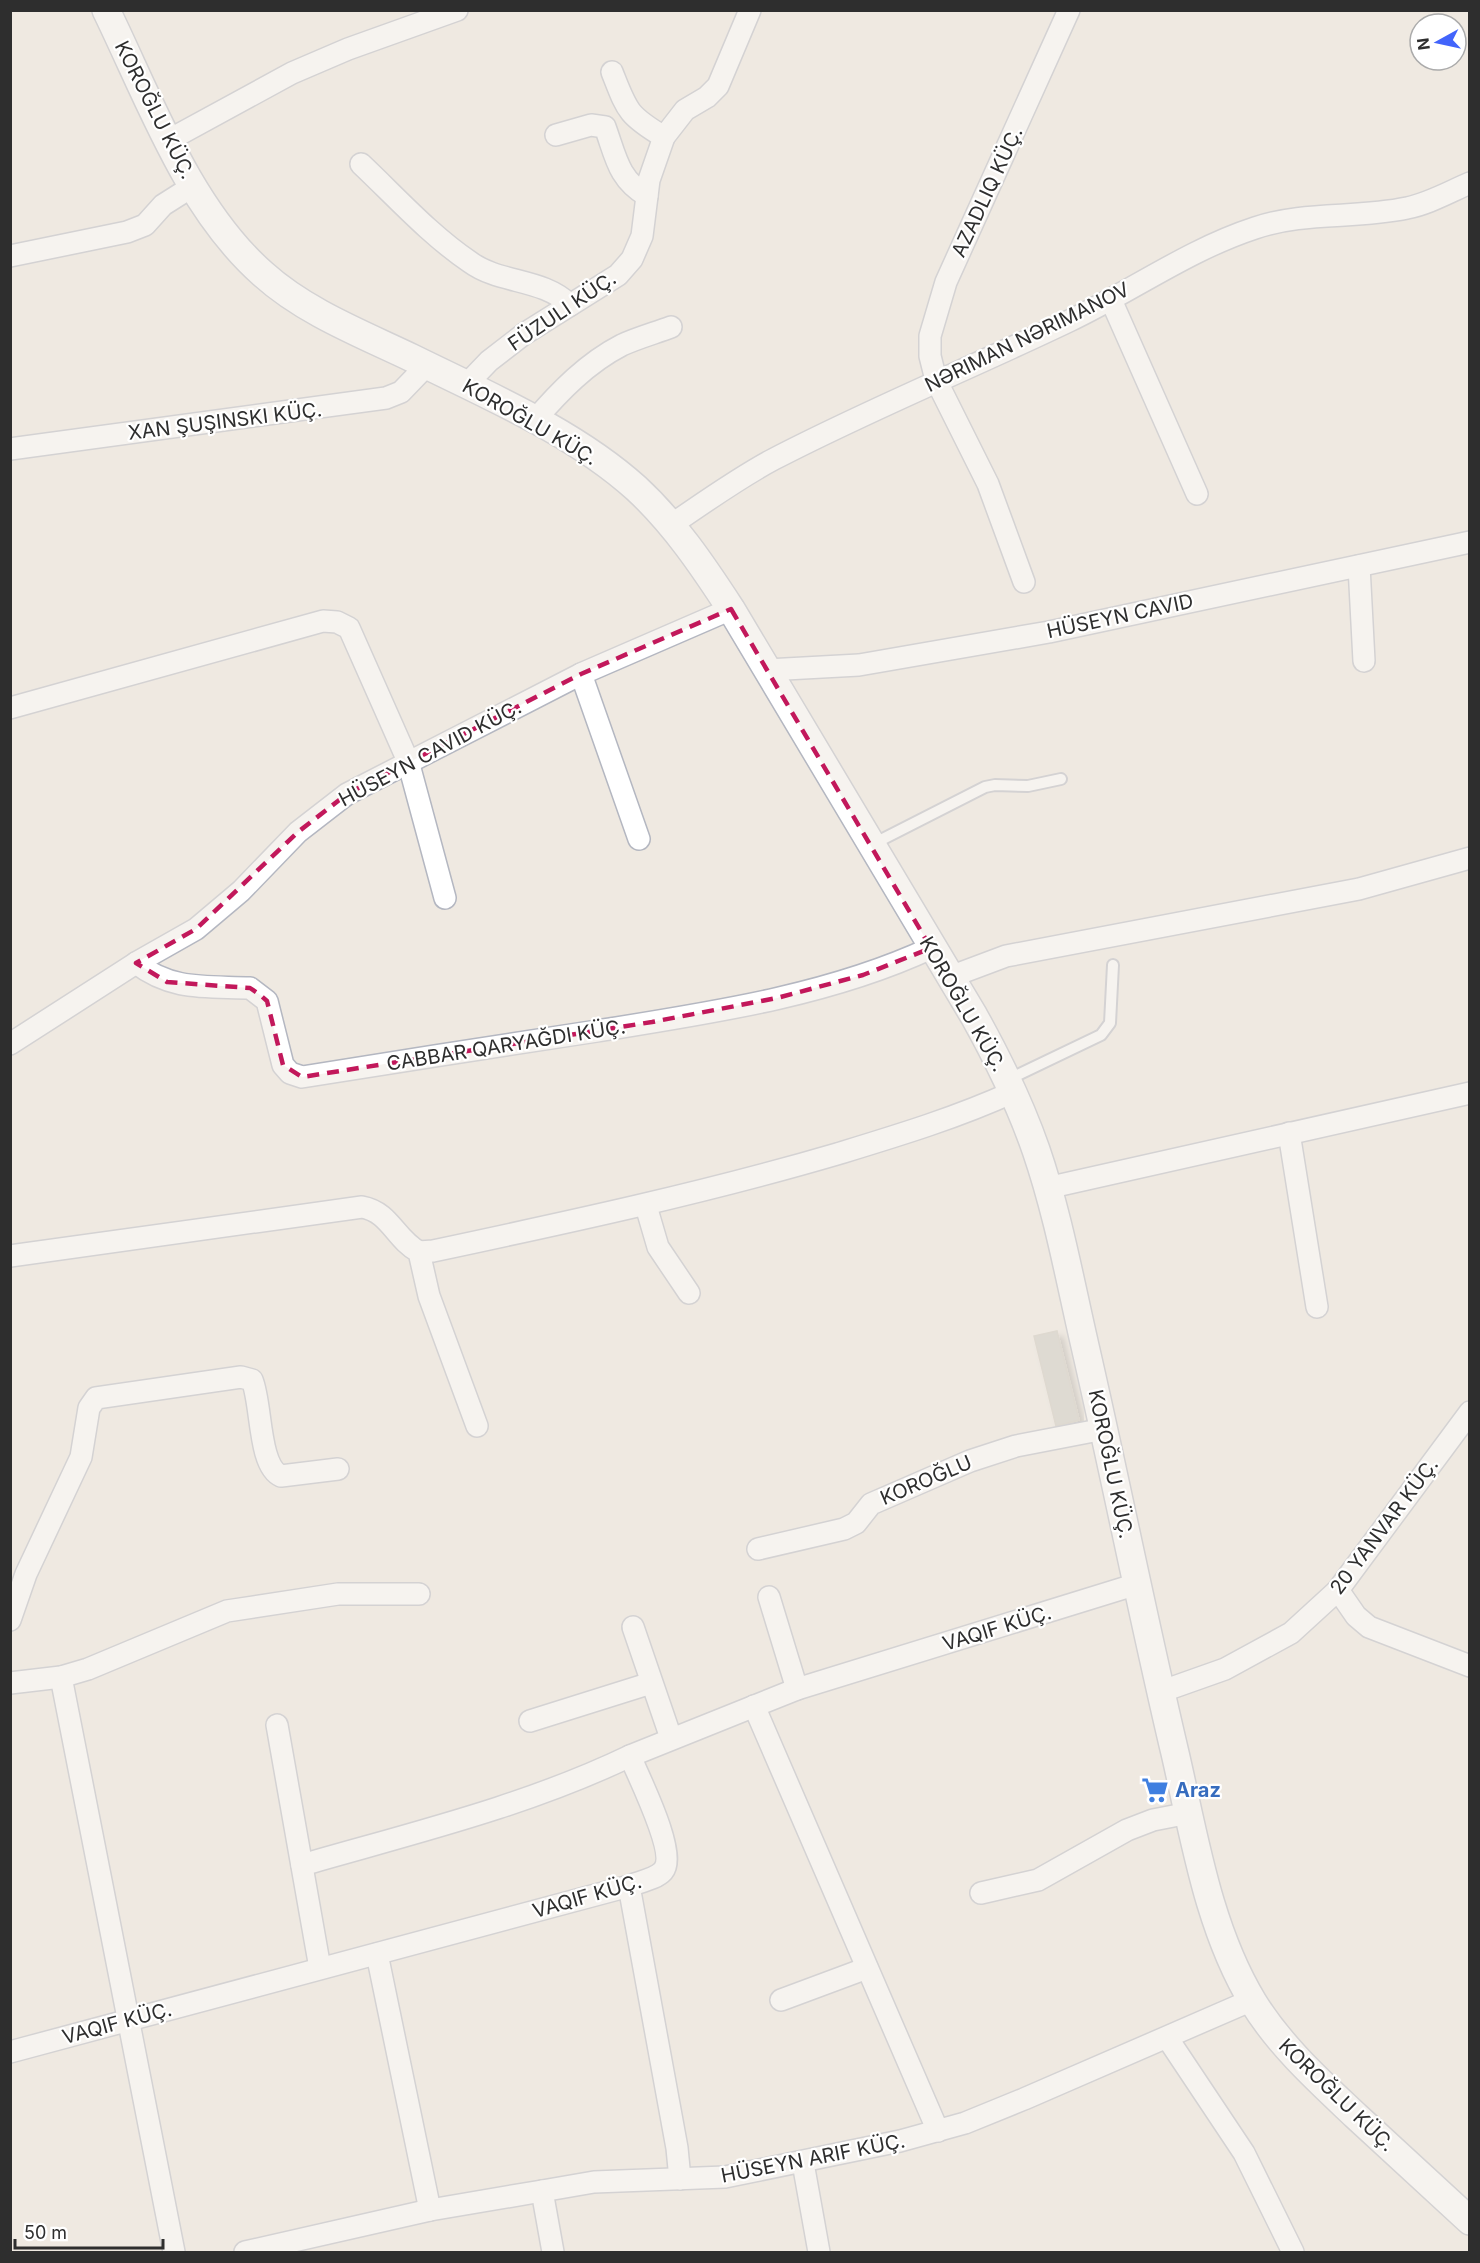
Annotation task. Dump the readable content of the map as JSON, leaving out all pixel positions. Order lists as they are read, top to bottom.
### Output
{
  "streets": {
    "street": [
      "KOROĞLU KÜÇ.",
      "FÜZULI KÜÇ.",
      "NƏRIMAN NƏRIMANOV",
      "XAN ŞUŞINSKI KÜÇ.",
      "HÜSEYN CAVID",
      "HÜSEYN CAVID KÜÇ.",
      "KOROĞLU",
      "20 YANVAR KÜÇ.",
      "VAQIF KÜÇ.",
      "HÜSEYN ARIF KÜÇ."
    ]
  },
  "crossings": [
    ["KOROĞLU KÜÇ.", "FÜZULI KÜÇ."],
    ["KOROĞLU KÜÇ.", "NƏRIMAN NƏRIMANOV"],
    ["KOROĞLU KÜÇ.", "XAN ŞUŞINSKI KÜÇ."],
    ["KOROĞLU KÜÇ.", "HÜSEYN CAVID"],
    ["KOROĞLU KÜÇ.", "HÜSEYN CAVID KÜÇ."],
    ["KOROĞLU KÜÇ.", "KOROĞLU"],
    ["KOROĞLU KÜÇ.", "20 YANVAR KÜÇ."],
    ["KOROĞLU KÜÇ.", "VAQIF KÜÇ."],
    ["KOROĞLU KÜÇ.", "HÜSEYN ARIF KÜÇ."]
  ],
  "places": {
    "supermarket": ["Araz"]
  },
  "scale_bar": "50 m",
  "north": "left"
}
